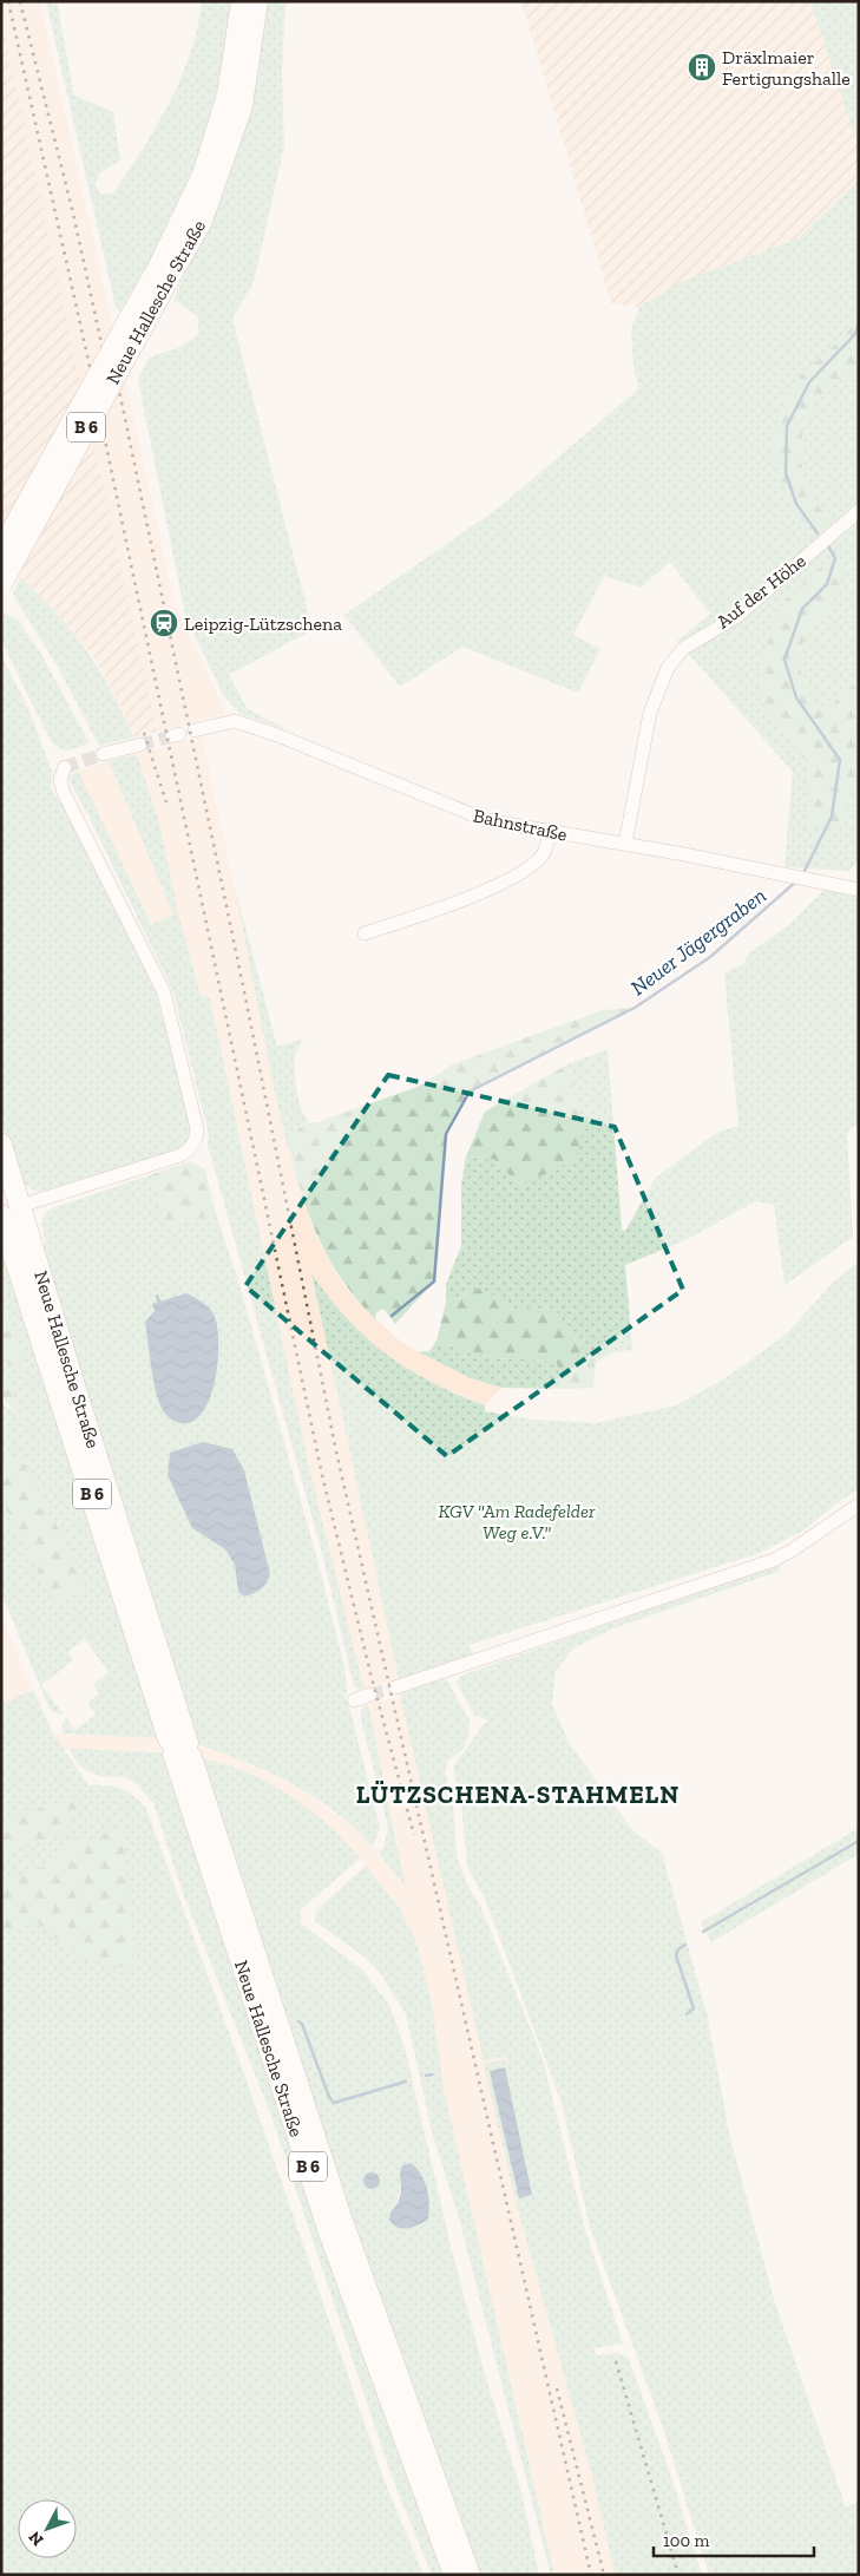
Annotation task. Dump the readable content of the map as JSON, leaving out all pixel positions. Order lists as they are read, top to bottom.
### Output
{
  "streets": {
    "main road": ["Neue Hallesche Straße", "B 6"],
    "street": ["Auf der Höhe", "Bahnstraße"]
  },
  "crossings": [
    ["Auf der Höhe", "Bahnstraße"]
  ],
  "districts": ["LÜTZSCHENA-STAHMELN"],
  "water": ["Neuer Jägergraben"],
  "parks": ["KGV \"Am Radefelder Weg e.V.\""],
  "places": {
    "building": ["Dräxlmaier Fertigungshalle"],
    "station": ["Leipzig-Lützschena"]
  },
  "scale_bar": "100 m",
  "north": "bottom left"
}
